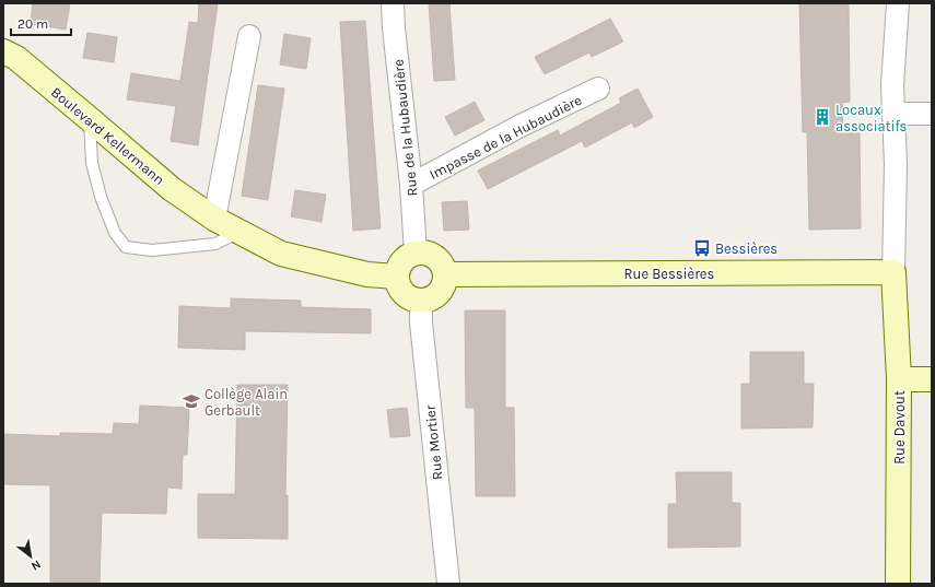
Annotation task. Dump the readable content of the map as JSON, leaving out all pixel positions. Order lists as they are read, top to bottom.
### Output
{
  "streets": {
    "street": [
      "Rue de la Hubaudière",
      "Boulevard Kellermann",
      "Impasse de la Hubaudière",
      "Rue Bessières",
      "Rue Davout",
      "Rue Mortier"
    ]
  },
  "crossings": [
    ["Rue de la Hubaudière", "Boulevard Kellermann"],
    ["Rue de la Hubaudière", "Impasse de la Hubaudière"],
    ["Rue de la Hubaudière", "Rue Bessières"],
    ["Rue de la Hubaudière", "Rue Mortier"],
    ["Boulevard Kellermann", "Rue Bessières"],
    ["Boulevard Kellermann", "Rue Mortier"],
    ["Rue Bessières", "Rue Davout"],
    ["Rue Bessières", "Rue Mortier"]
  ],
  "places": {
    "building": ["Locaux associatifs"],
    "bus stop": ["Bessières"],
    "school or university": ["Collège Alain Gerbault"]
  },
  "scale_bar": "20 m",
  "north": "bottom right"
}
